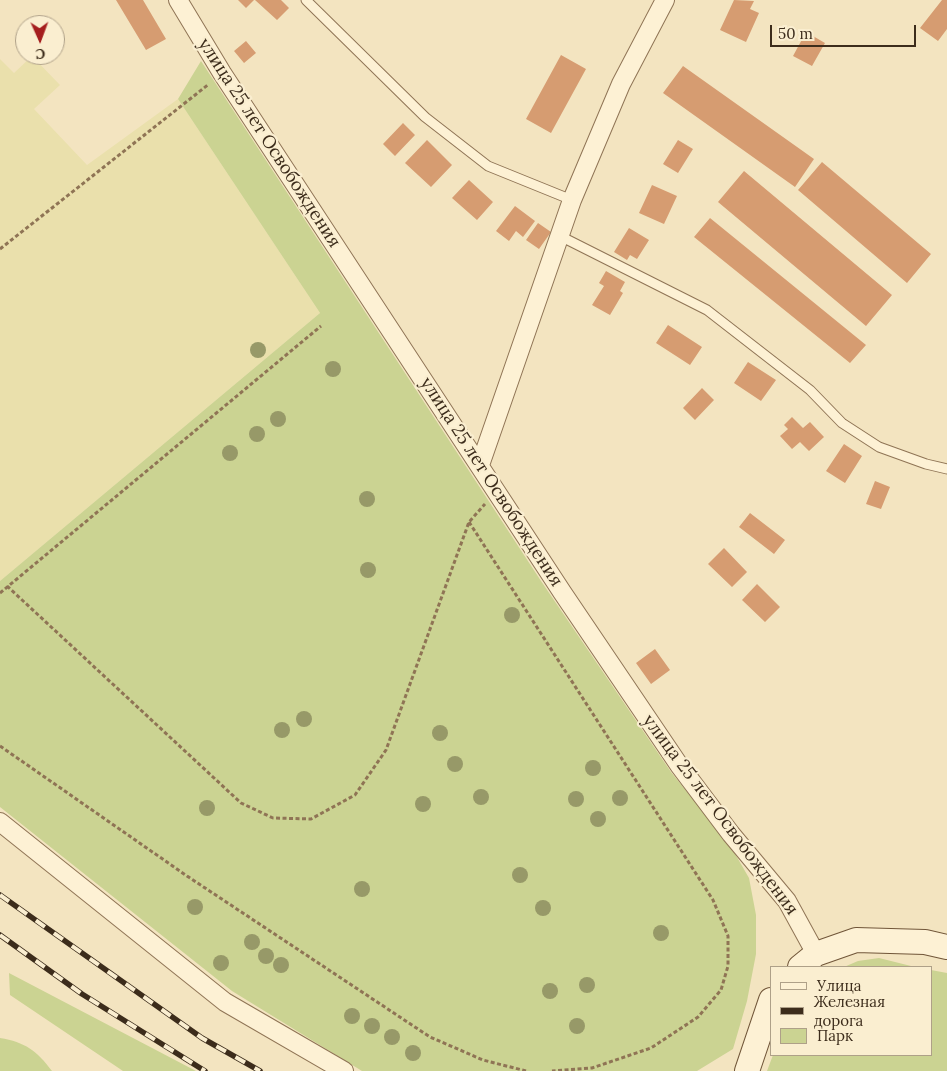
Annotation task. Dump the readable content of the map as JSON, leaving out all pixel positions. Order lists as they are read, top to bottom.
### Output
{
  "streets": {
    "street": ["улица 25 лет Освобождения"]
  },
  "legend": ["Улица", "Железная дорога", "Парк"],
  "scale_bar": "50 m",
  "north": "bottom"
}
